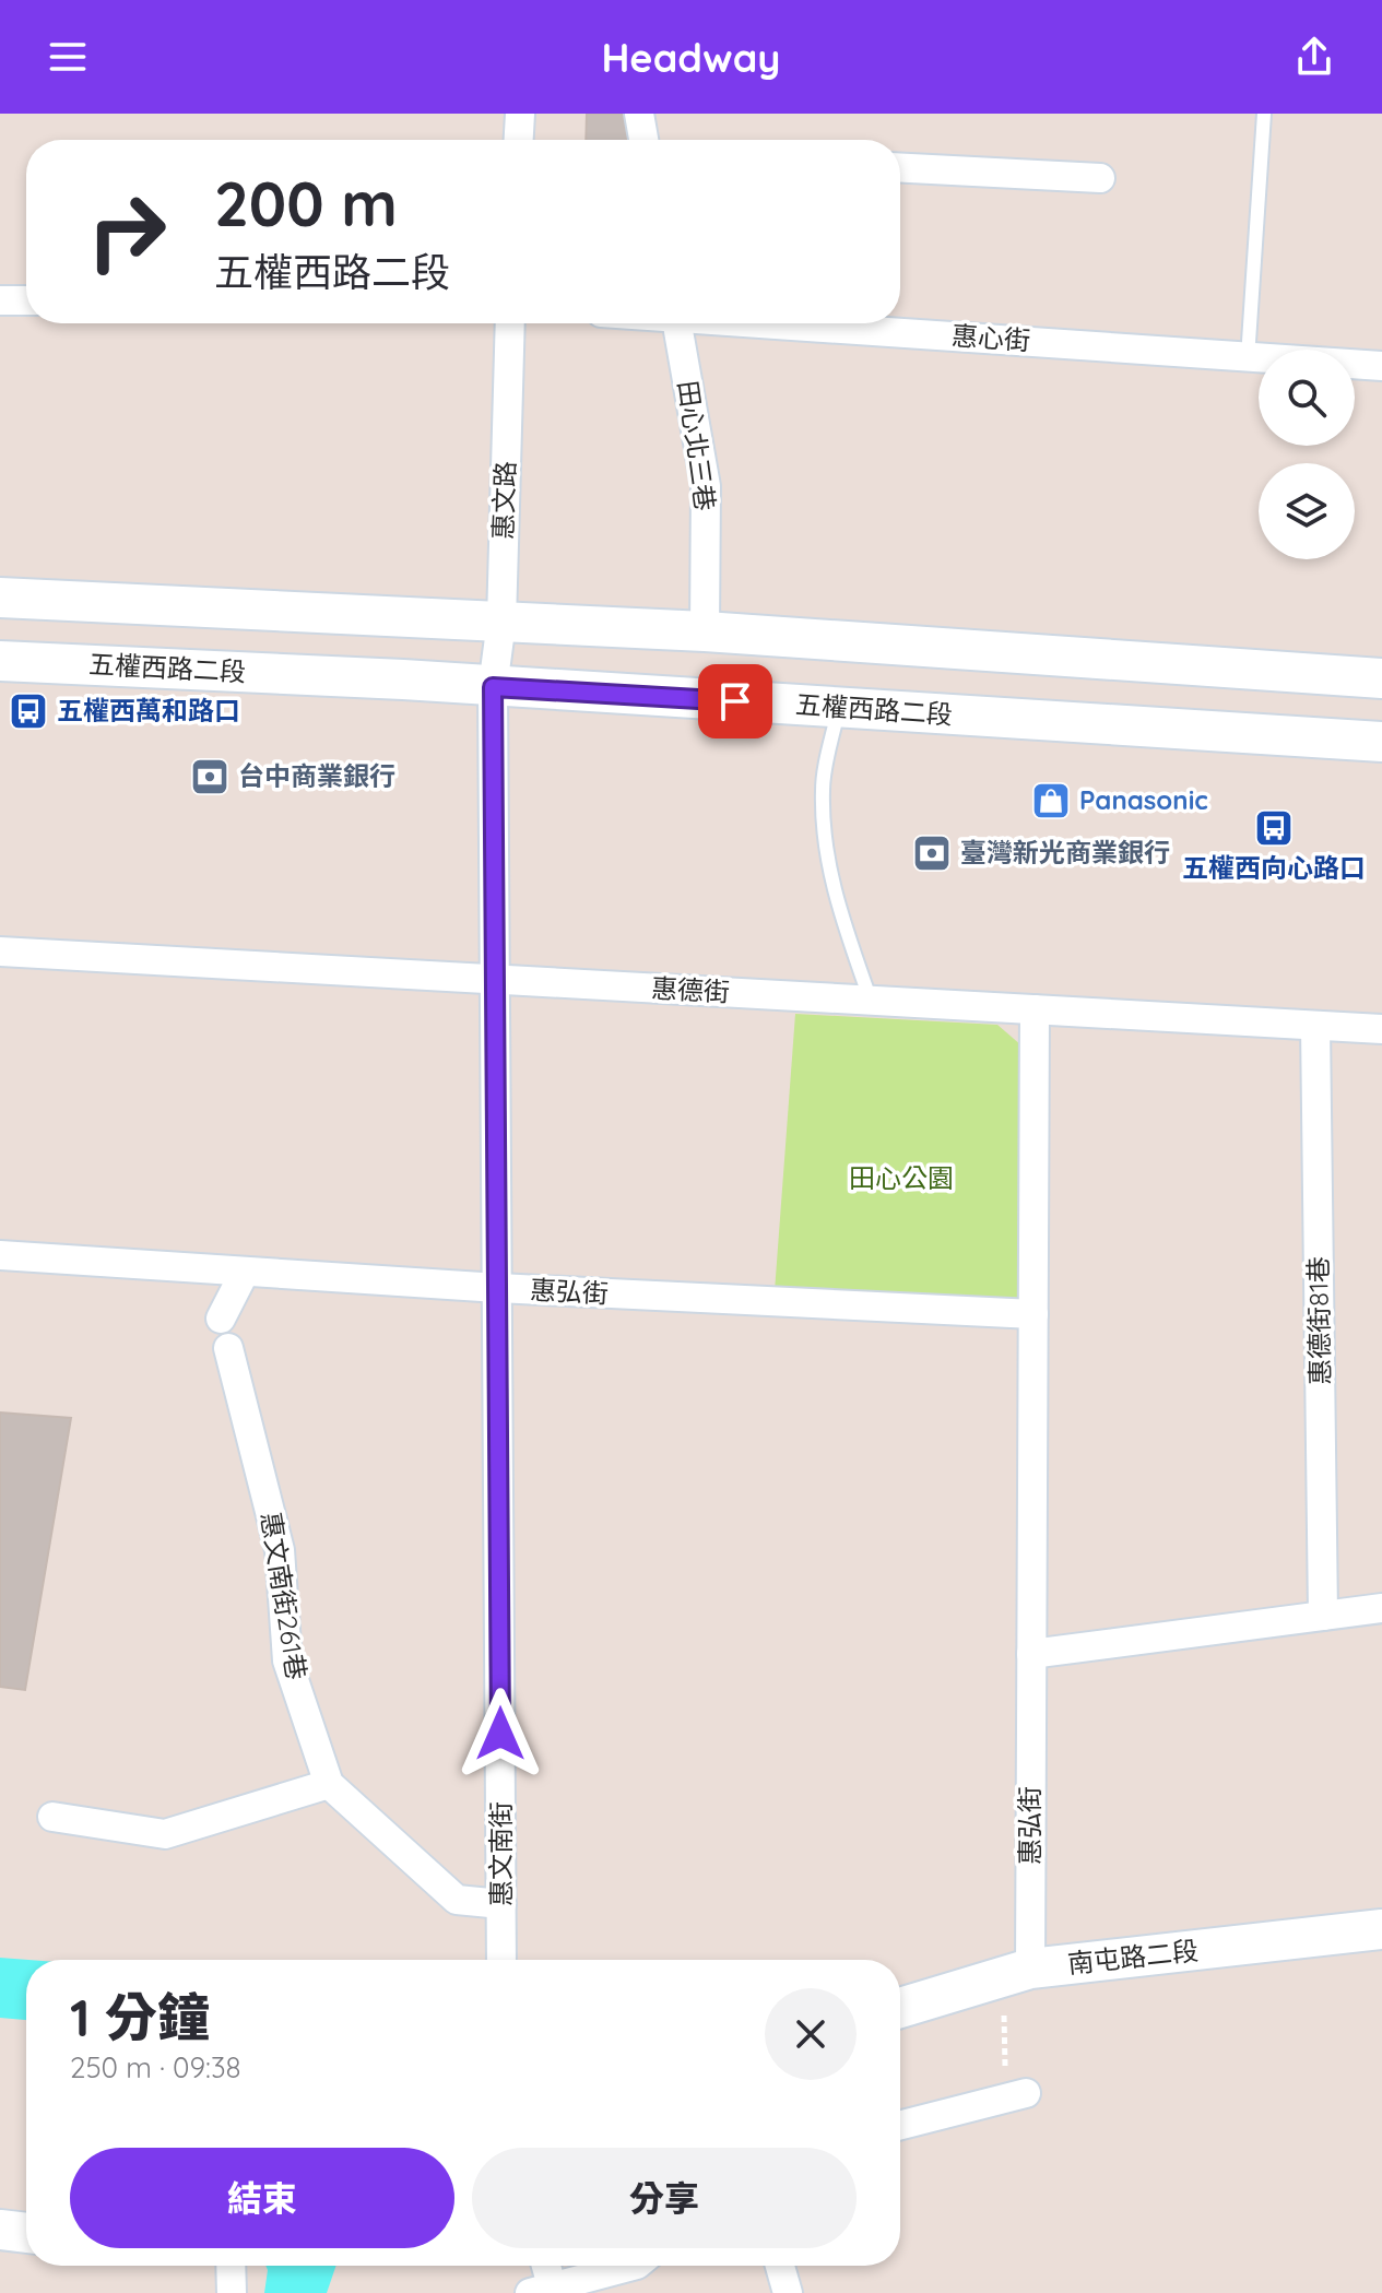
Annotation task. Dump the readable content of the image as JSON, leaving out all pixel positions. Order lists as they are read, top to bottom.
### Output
{
  "streets": {
    "main road": ["五權西路二段", "南屯路二段"],
    "street": [
      "惠心街",
      "田心北三巷",
      "惠文路",
      "惠德街",
      "惠弘街",
      "惠德街81巷",
      "惠文南街261巷",
      "惠文南街"
    ]
  },
  "crossings": [
    ["惠文路", "五權西路二段"],
    ["惠文路", "惠文南街"],
    ["五權西路二段", "惠文南街"],
    ["惠德街", "惠弘街"],
    ["惠德街", "惠德街81巷"],
    ["惠德街", "惠文南街"],
    ["惠弘街", "惠文南街"],
    ["惠弘街", "南屯路二段"],
    ["惠文南街261巷", "惠文南街"]
  ],
  "parks": ["田心公園"],
  "places": {
    "bus stop": ["五權西萬和路口", "五權西向心路口"],
    "bank": ["台中商業銀行", "臺灣新光商業銀行"],
    "shop": ["Panasonic"]
  },
  "page": {
    "header": "Headway",
    "turn": ["200 m", "五權西路二段"],
    "heading": ["1 分鐘", "250 m · 09:38"],
    "buttons": ["結束", "分享"]
  }
}
